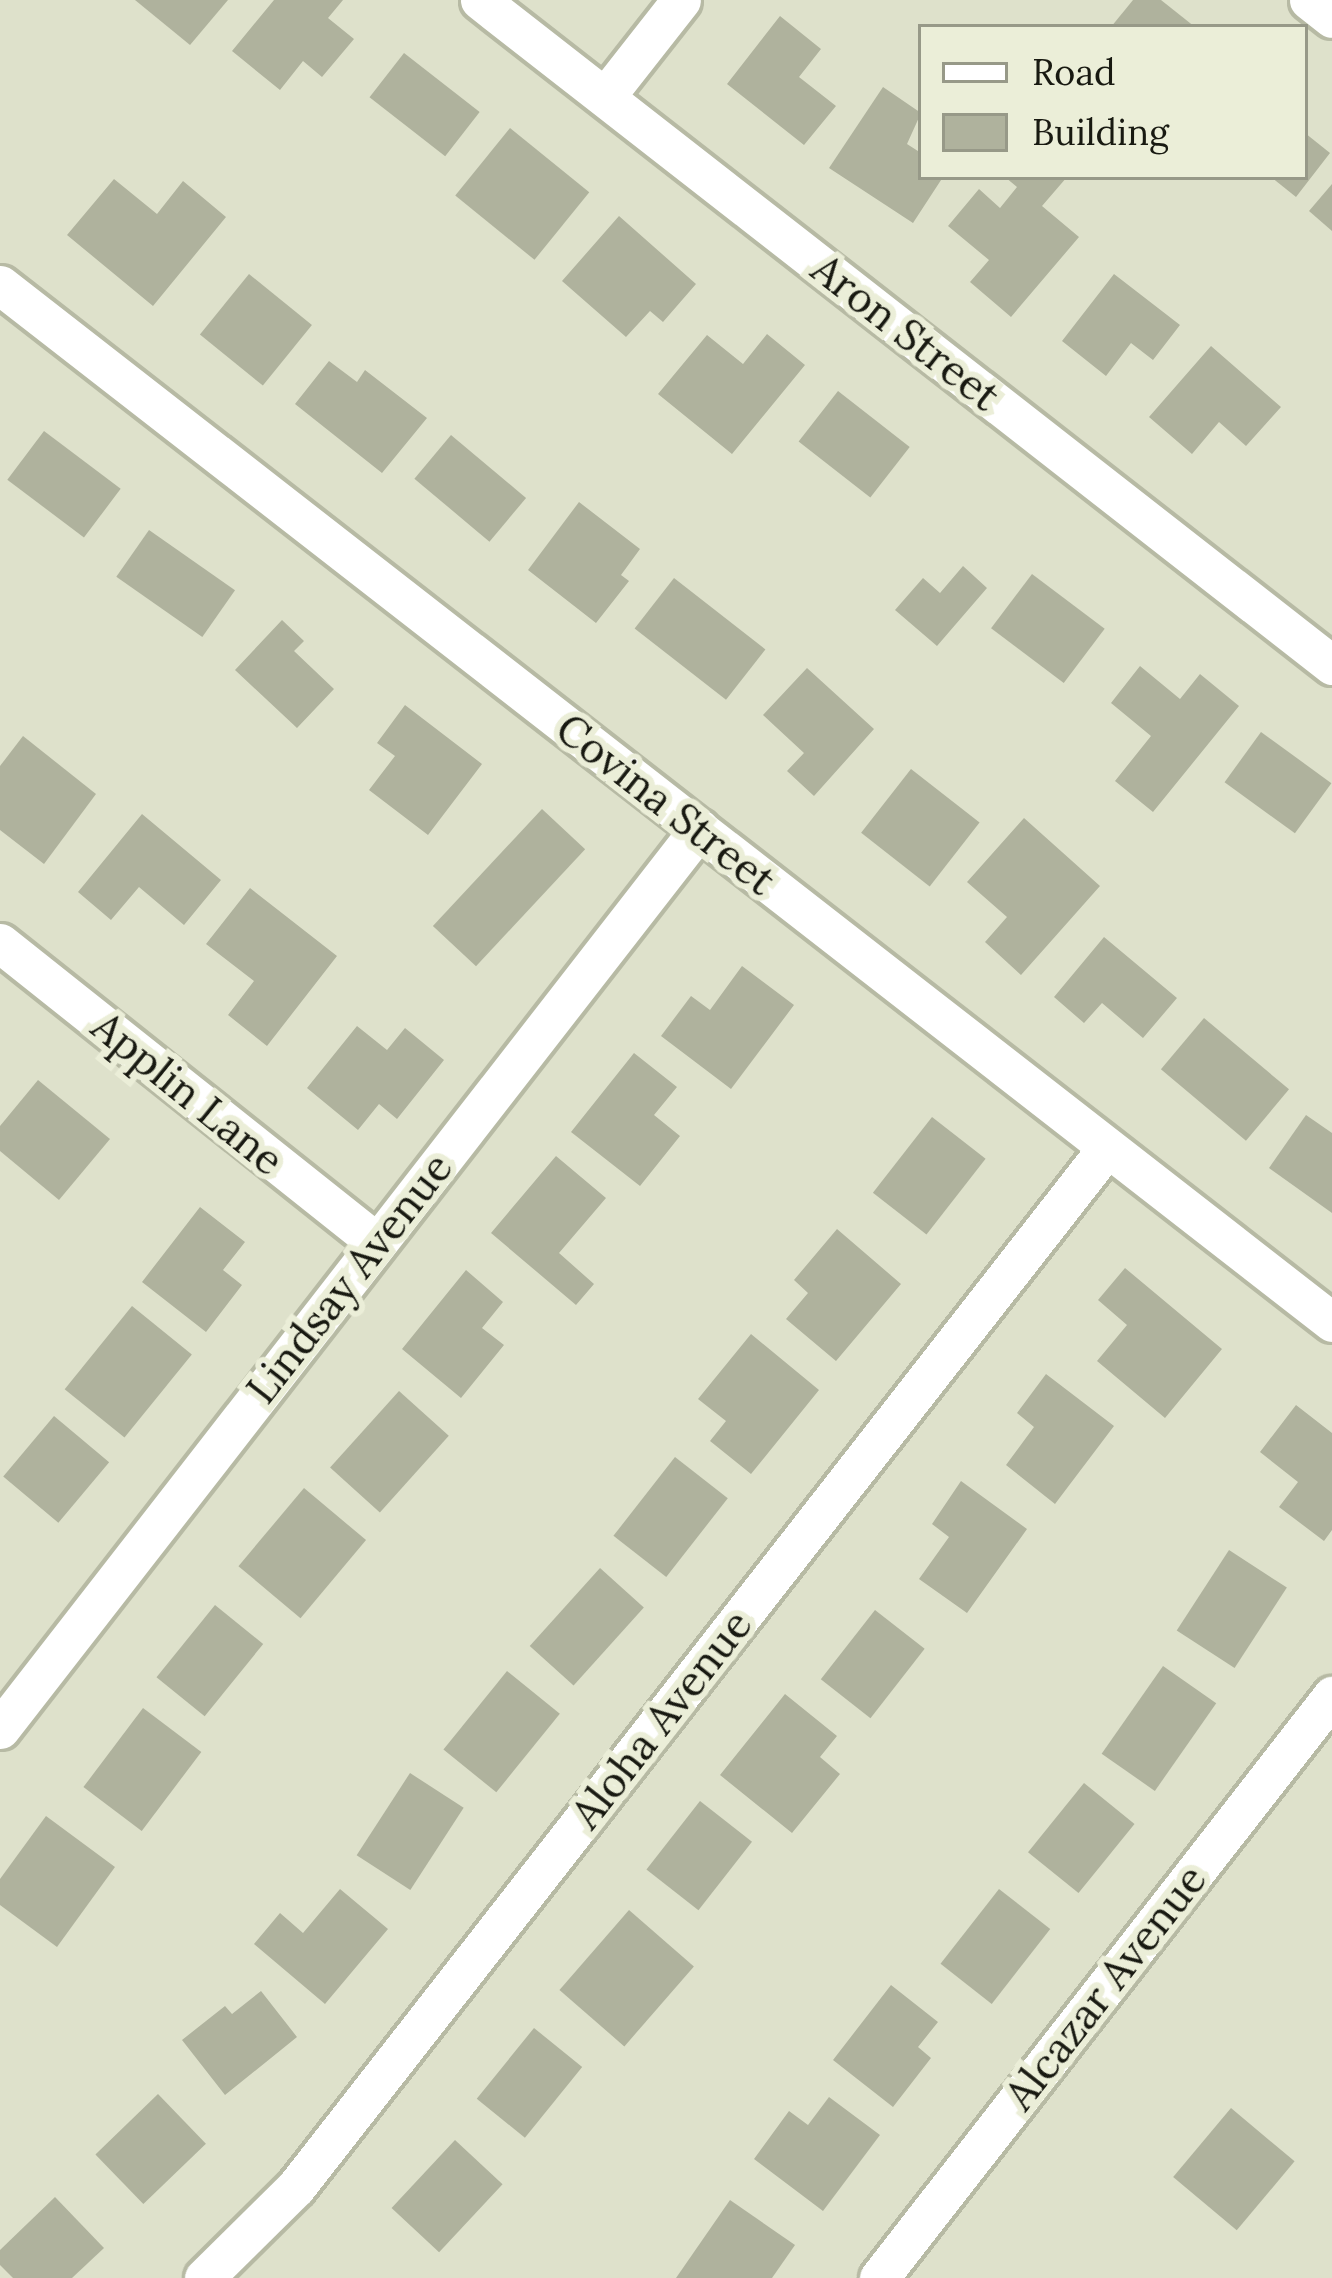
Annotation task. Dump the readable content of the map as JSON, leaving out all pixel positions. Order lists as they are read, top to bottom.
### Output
{
  "streets": {
    "street": [
      "Aron Street",
      "Covina Street",
      "Applin Lane",
      "Lindsay Avenue",
      "Aloha Avenue",
      "Alcazar Avenue"
    ]
  },
  "crossings": [
    ["Covina Street", "Lindsay Avenue"],
    ["Covina Street", "Aloha Avenue"],
    ["Applin Lane", "Lindsay Avenue"]
  ],
  "legend": ["Road", "Building"]
}
